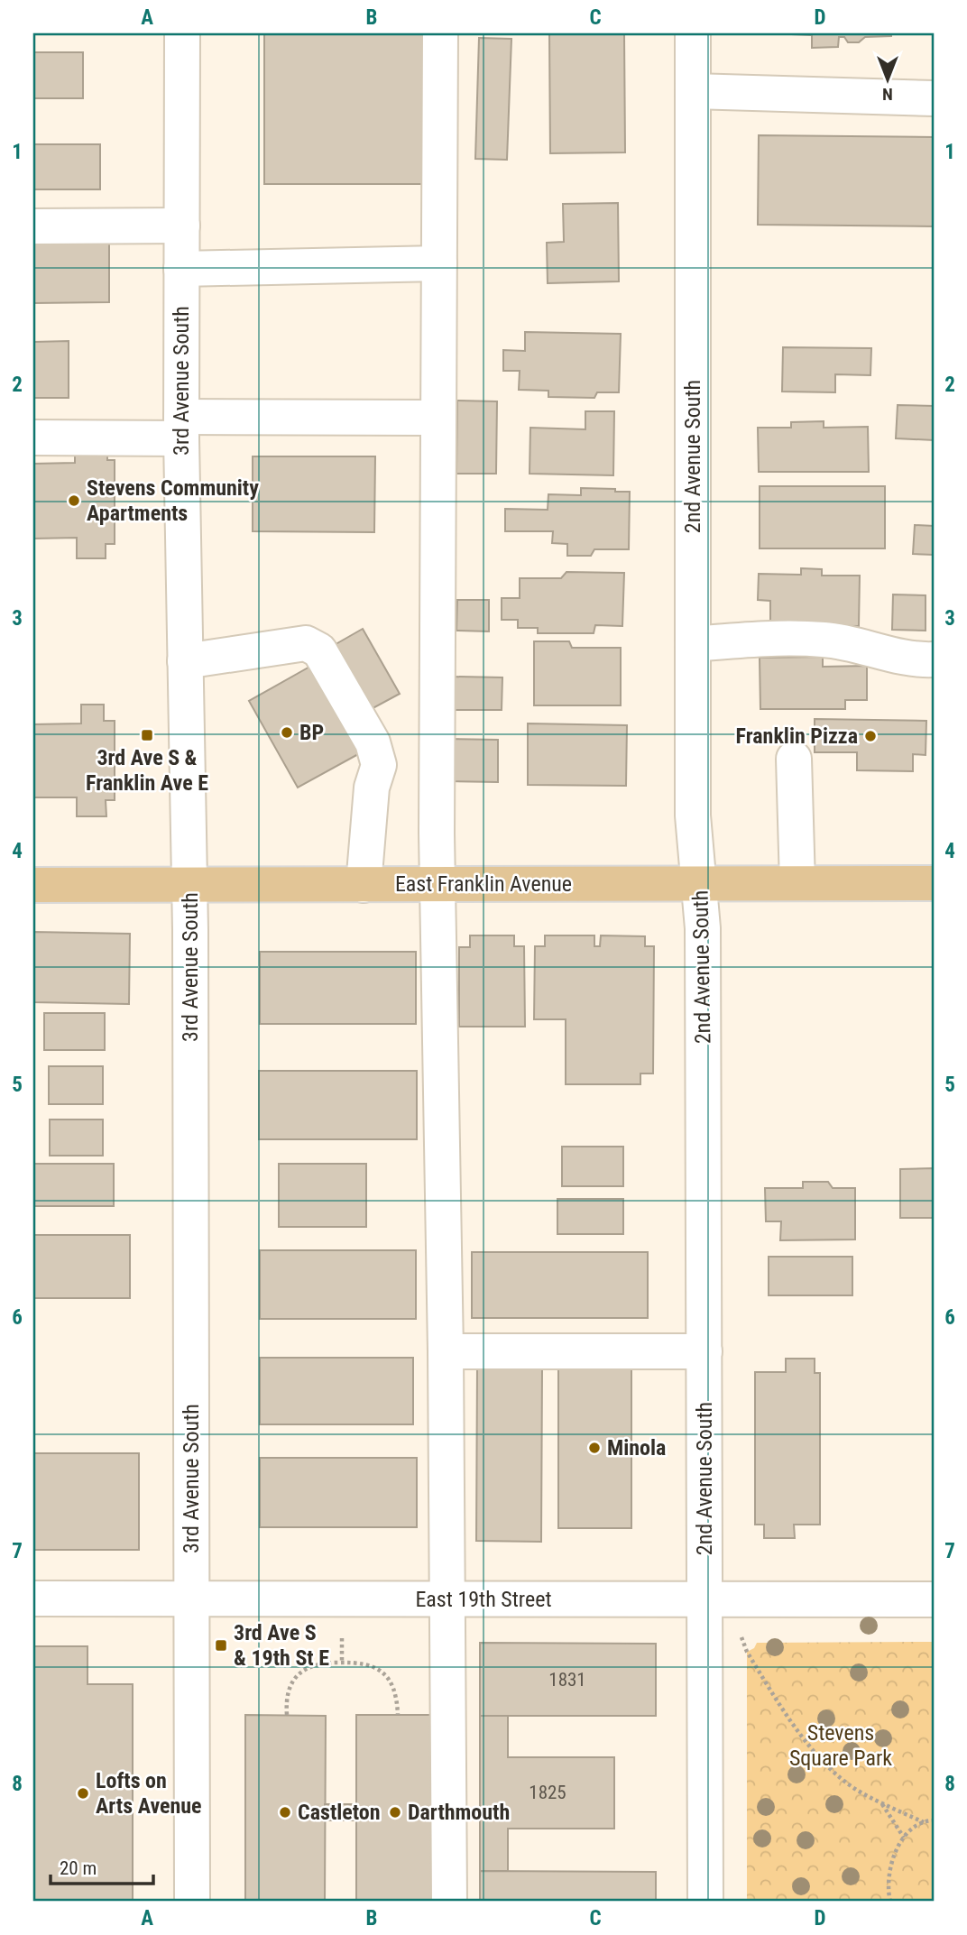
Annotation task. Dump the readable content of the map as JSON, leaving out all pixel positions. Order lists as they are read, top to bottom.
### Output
{
  "streets": {
    "main road": ["East Franklin Avenue"],
    "street": ["3rd Avenue South", "2nd Avenue South", "East 19th Street"]
  },
  "crossings": [
    ["3rd Avenue South", "East Franklin Avenue"],
    ["3rd Avenue South", "East 19th Street"],
    ["2nd Avenue South", "East Franklin Avenue"],
    ["2nd Avenue South", "East 19th Street"]
  ],
  "parks": ["Stevens Square Park"],
  "places": {
    "other": [
      "Stevens Community Apartments",
      "BP",
      "Franklin Pizza",
      "Minola",
      "Lofts on Arts Avenue",
      "Castleton",
      "Darthmouth"
    ],
    "transit": ["3rd Ave S & Franklin Ave E", "3rd Ave S & 19th St E"]
  },
  "house_numbers": ["1831", "1825"],
  "scale_bar": "20 m",
  "north": "bottom",
  "grid": {
    "columns": [
      "A",
      "B",
      "C",
      "D"
    ],
    "rows": [
      "1",
      "2",
      "3",
      "4",
      "5",
      "6",
      "7",
      "8"
    ]
  }
}
